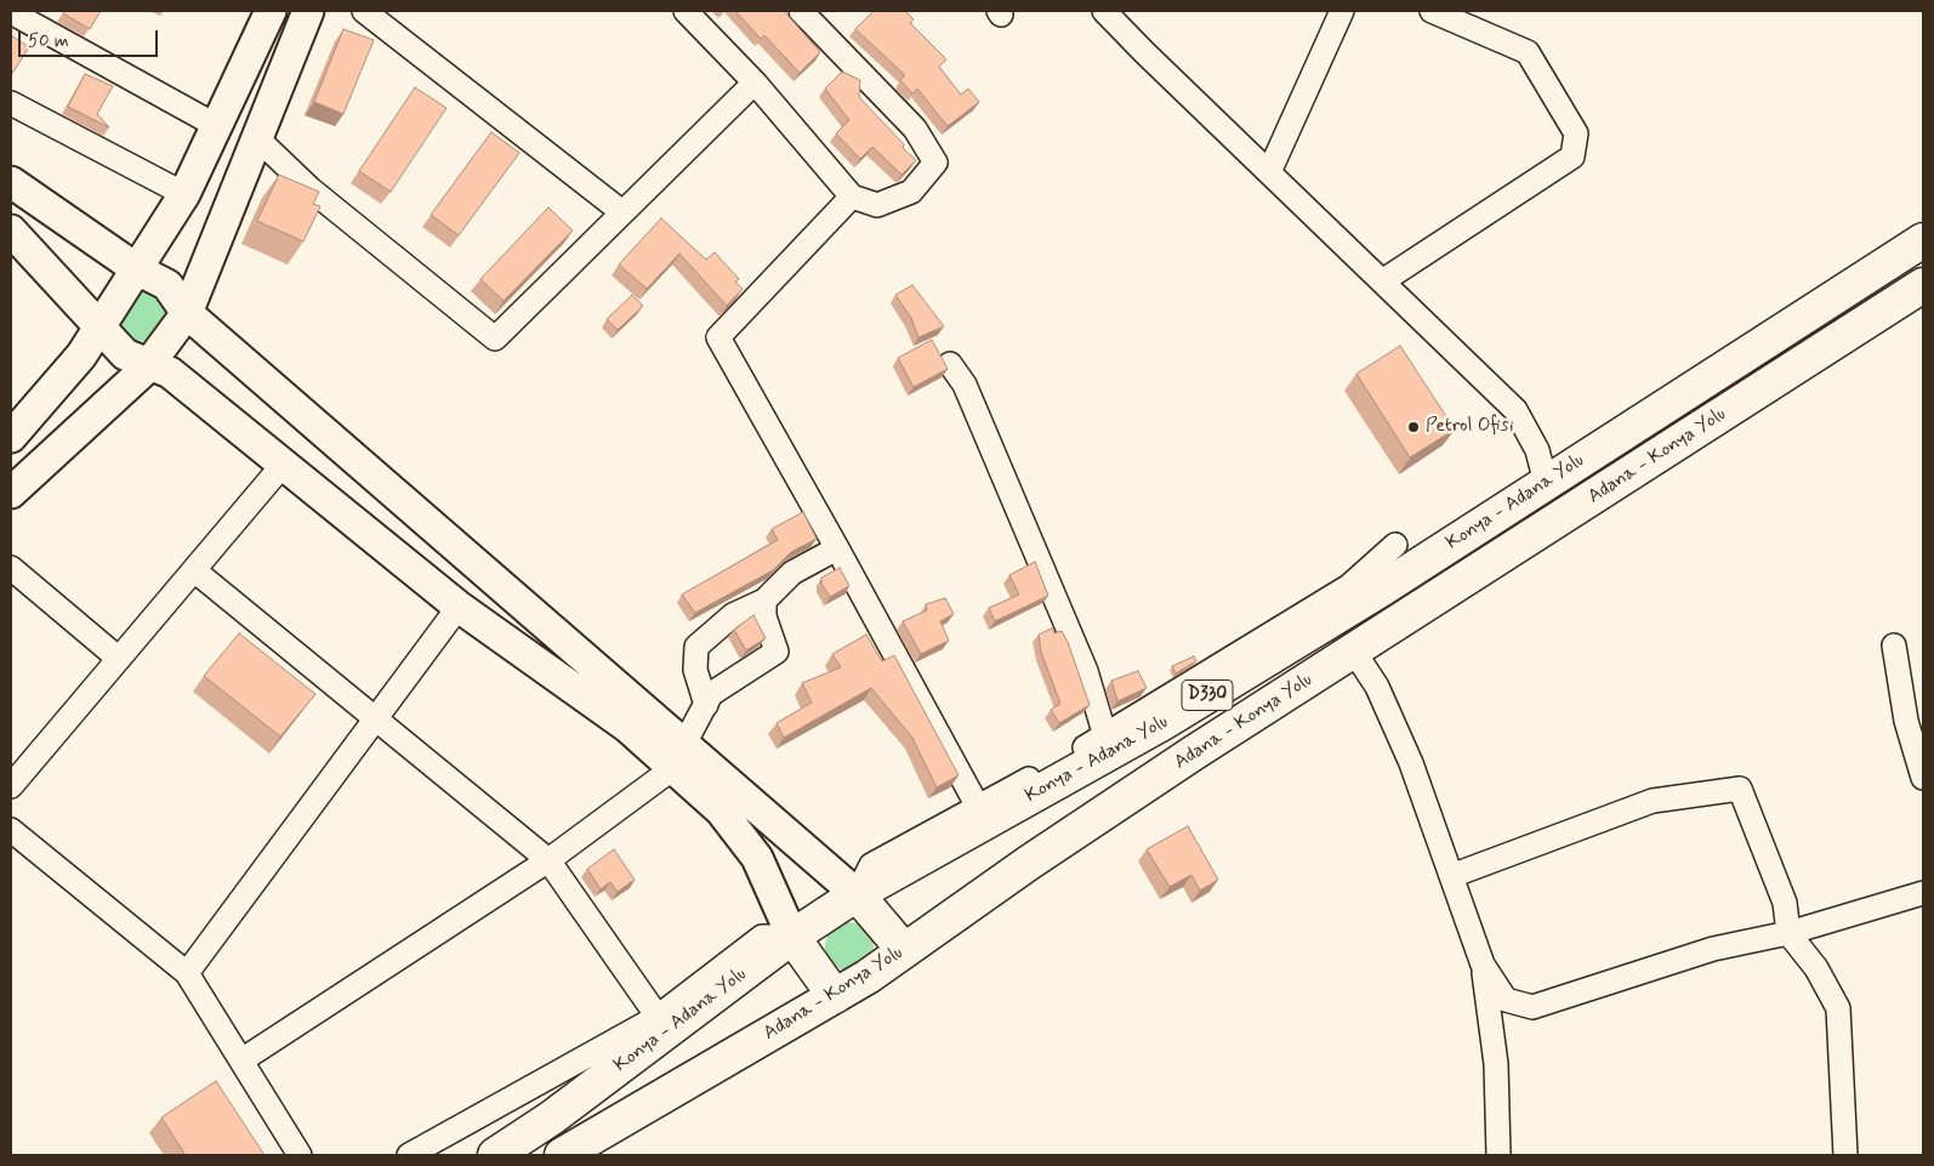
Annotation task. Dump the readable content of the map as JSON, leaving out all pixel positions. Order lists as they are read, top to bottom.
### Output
{
  "streets": {
    "highway": ["Adana - Konya Yolu", "Konya - Adana Yolu", "D330"]
  },
  "places": ["Petrol Ofisi"],
  "scale_bar": "50 m"
}
